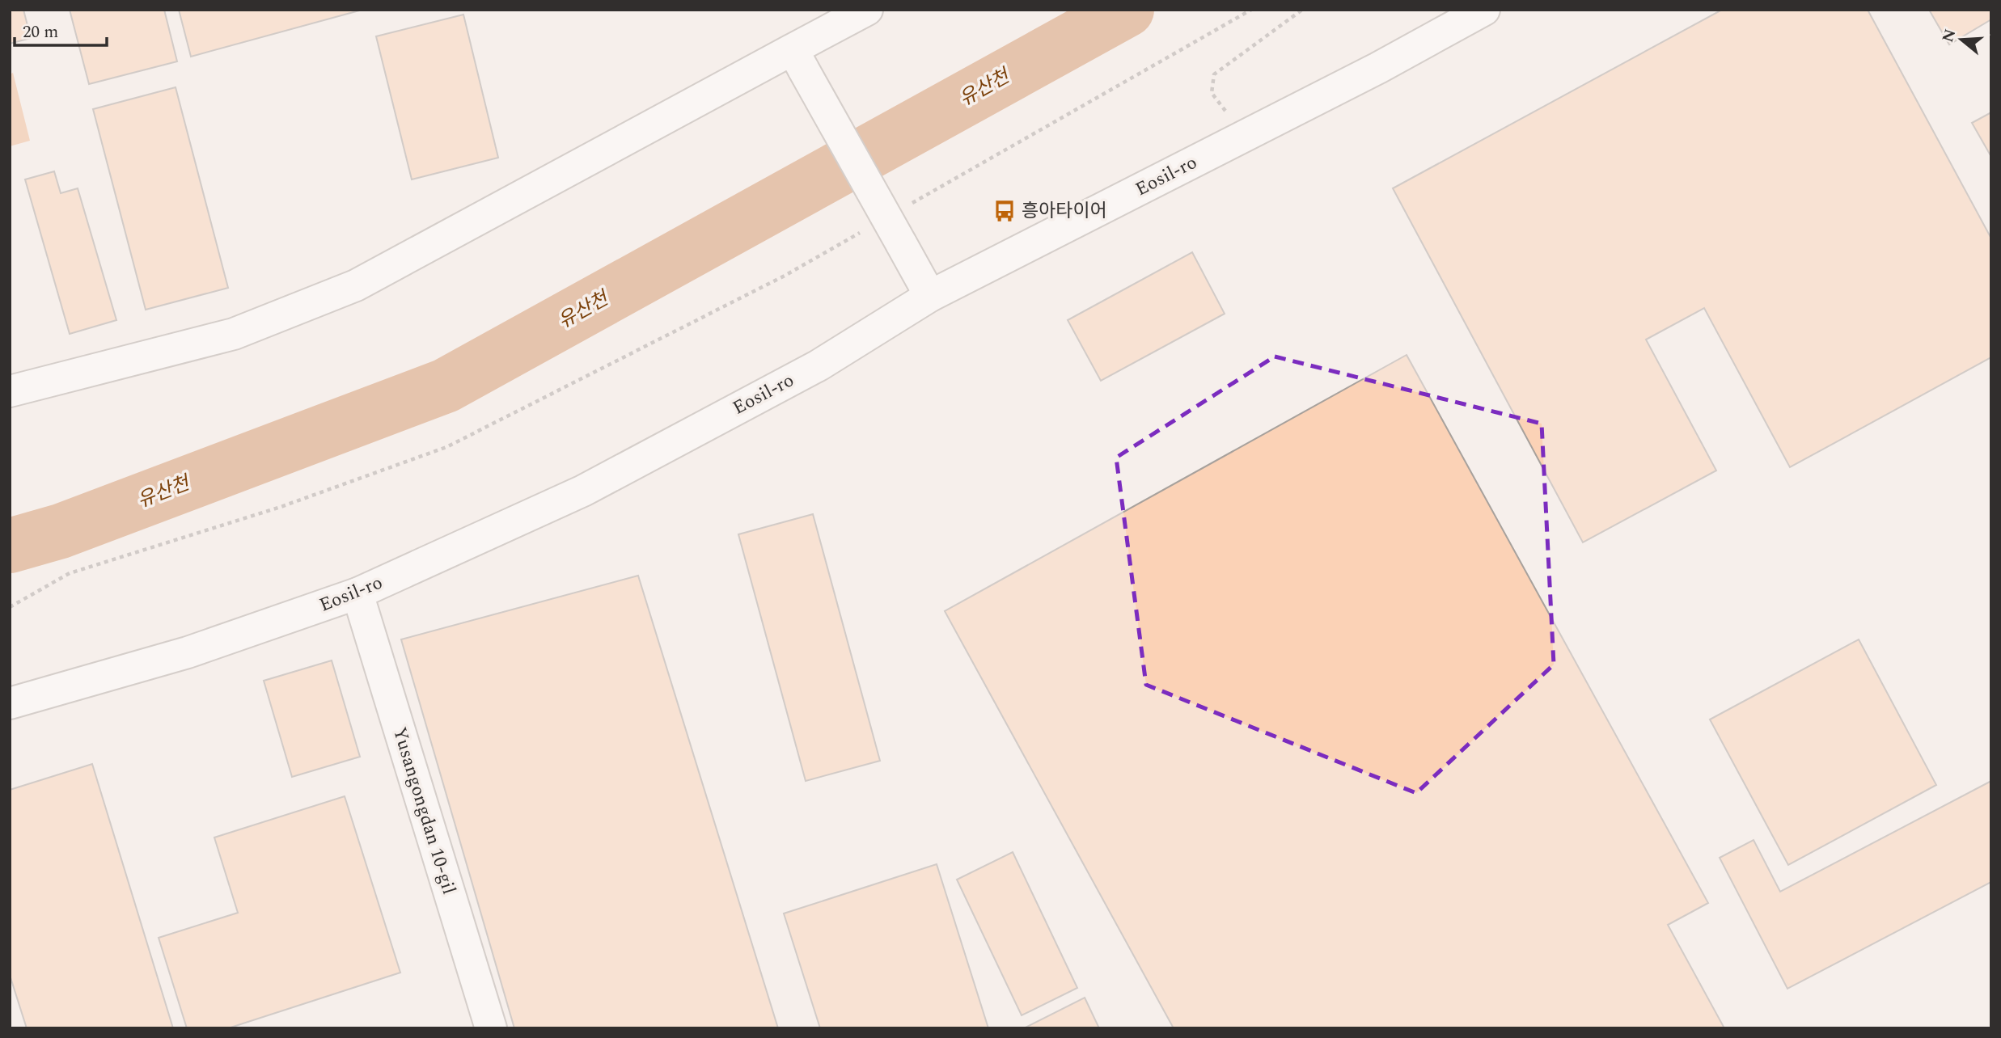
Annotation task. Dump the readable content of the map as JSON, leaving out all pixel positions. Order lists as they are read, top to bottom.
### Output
{
  "streets": {
    "street": ["Eosil-ro", "Yusangongdan 10-gil"]
  },
  "crossings": [
    ["Eosil-ro", "Yusangongdan 10-gil"]
  ],
  "water": ["유산천"],
  "places": {
    "bus stop": ["흥아타이어"]
  },
  "scale_bar": "20 m",
  "north": "left"
}
